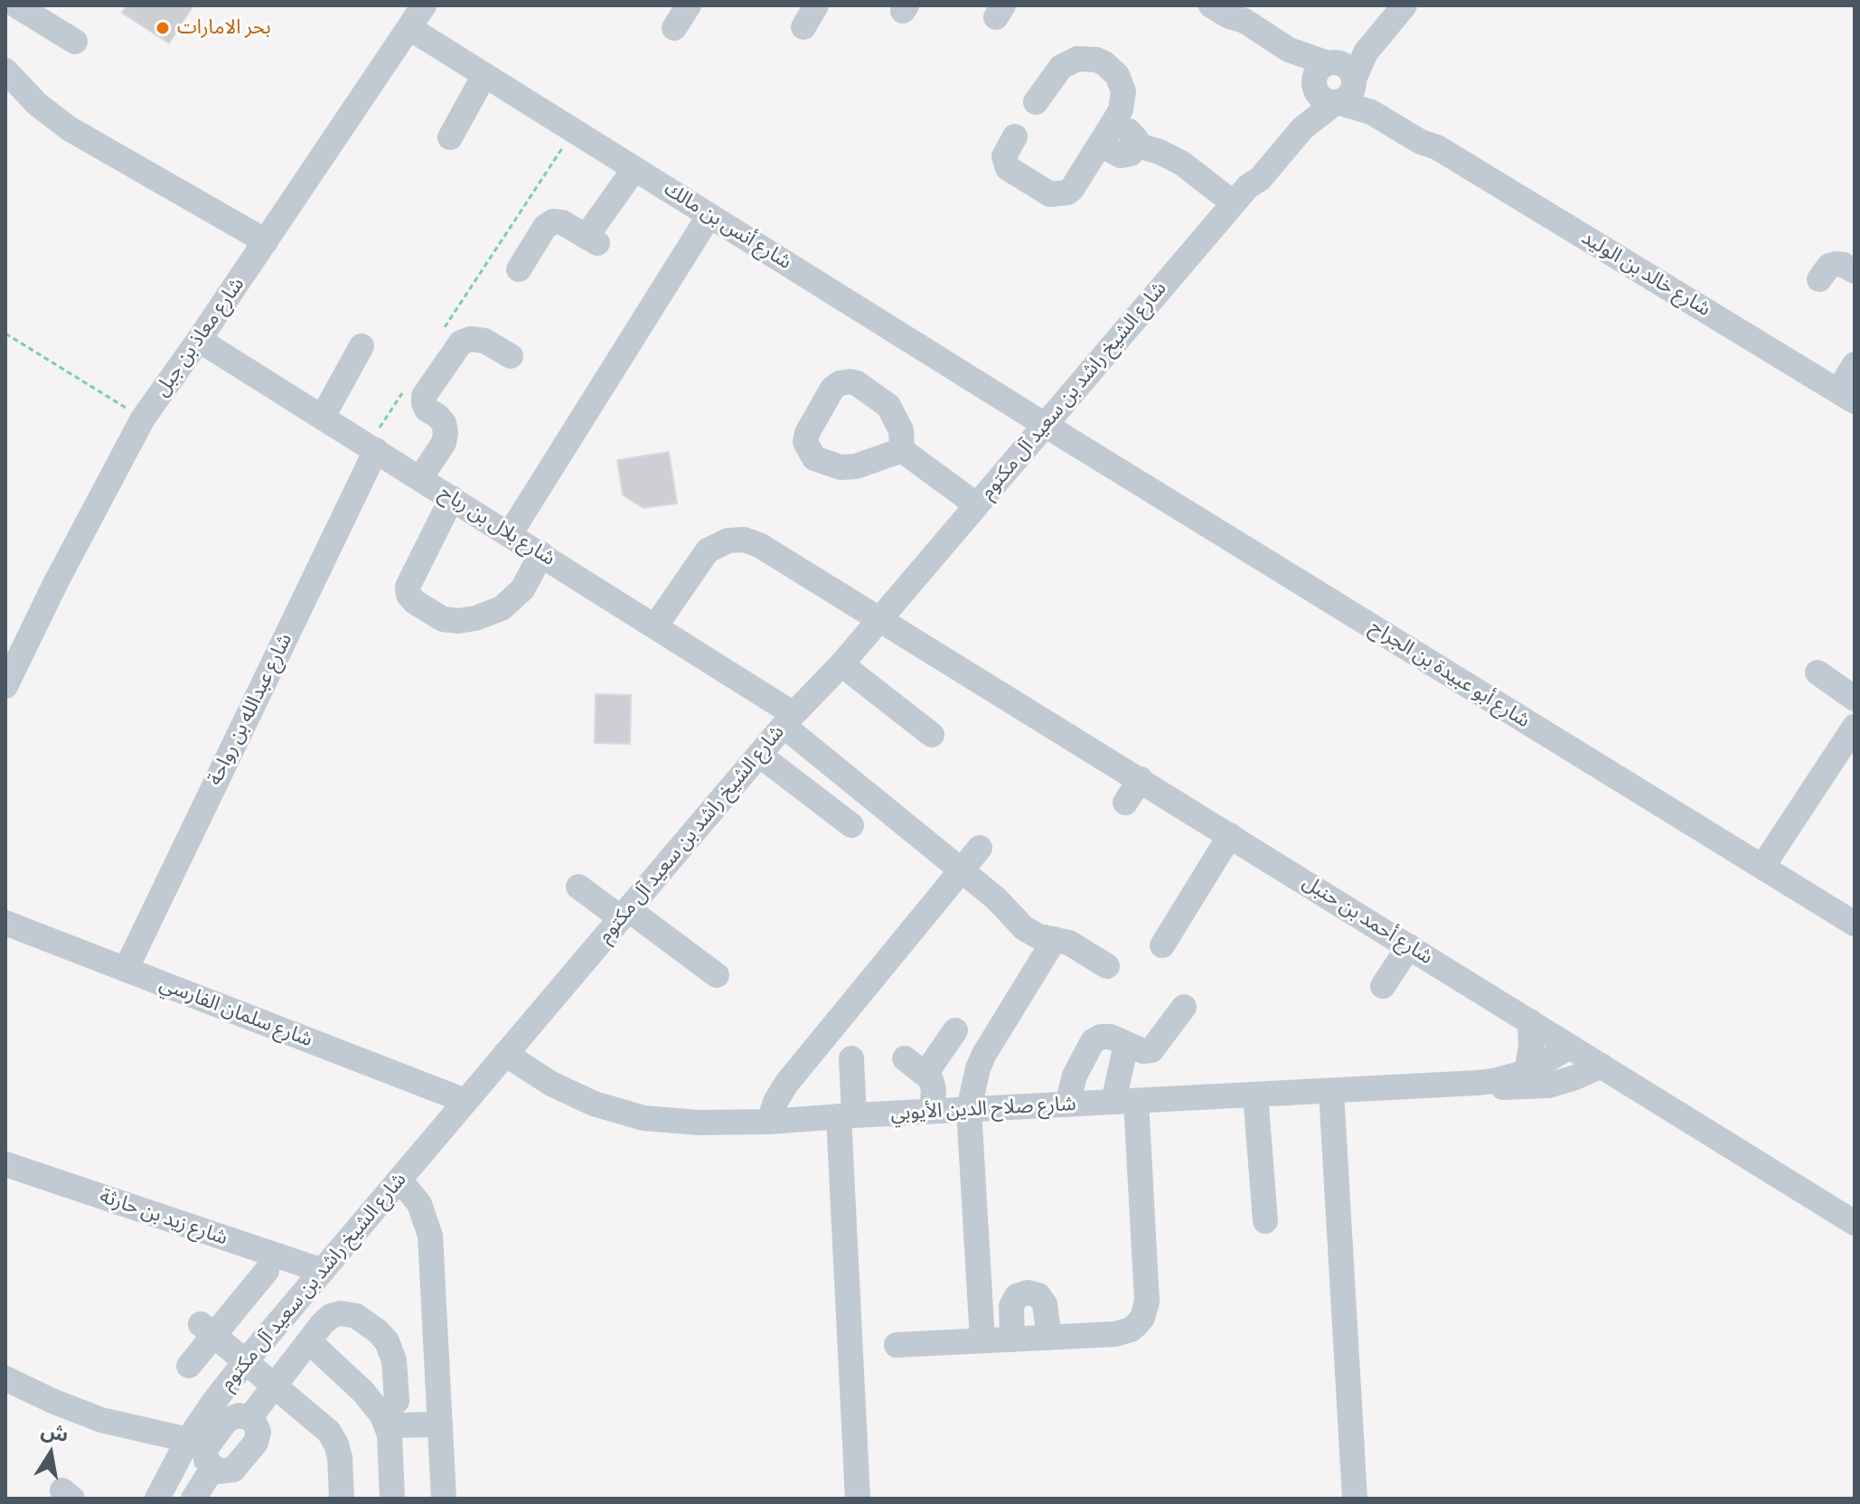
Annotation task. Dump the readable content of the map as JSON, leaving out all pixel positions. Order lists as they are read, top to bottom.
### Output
{
  "streets": {
    "street": [
      "شارع أنس بن مالك",
      "شارع خالد بن الوليد",
      "شارع معاذ بن جبل",
      "شارع الشيخ راشد بن سعيد آل مكتوم",
      "شارع بلال بن رباح",
      "شارع أبو عبيدة بن الجراح",
      "شارع عبدالله بن رواحة",
      "شارع أحمد بن حنبل",
      "شارع سلمان الفارسي",
      "شارع صلاح الدين الأيوبي",
      "شارع زيد بن حارثة"
    ]
  },
  "crossings": [
    ["شارع أنس بن مالك", "شارع معاذ بن جبل"],
    ["شارع أنس بن مالك", "شارع الشيخ راشد بن سعيد آل مكتوم"],
    ["شارع أنس بن مالك", "شارع أبو عبيدة بن الجراح"],
    ["شارع خالد بن الوليد", "شارع الشيخ راشد بن سعيد آل مكتوم"],
    ["شارع معاذ بن جبل", "شارع بلال بن رباح"],
    ["شارع الشيخ راشد بن سعيد آل مكتوم", "شارع بلال بن رباح"],
    ["شارع الشيخ راشد بن سعيد آل مكتوم", "شارع أبو عبيدة بن الجراح"],
    ["شارع الشيخ راشد بن سعيد آل مكتوم", "شارع أحمد بن حنبل"],
    ["شارع الشيخ راشد بن سعيد آل مكتوم", "شارع سلمان الفارسي"],
    ["شارع الشيخ راشد بن سعيد آل مكتوم", "شارع صلاح الدين الأيوبي"],
    ["شارع الشيخ راشد بن سعيد آل مكتوم", "شارع زيد بن حارثة"],
    ["شارع بلال بن رباح", "شارع عبدالله بن رواحة"],
    ["شارع بلال بن رباح", "شارع أحمد بن حنبل"],
    ["شارع عبدالله بن رواحة", "شارع سلمان الفارسي"],
    ["شارع أحمد بن حنبل", "شارع صلاح الدين الأيوبي"]
  ],
  "places": ["بحر الامارات"],
  "north": "top"
}
